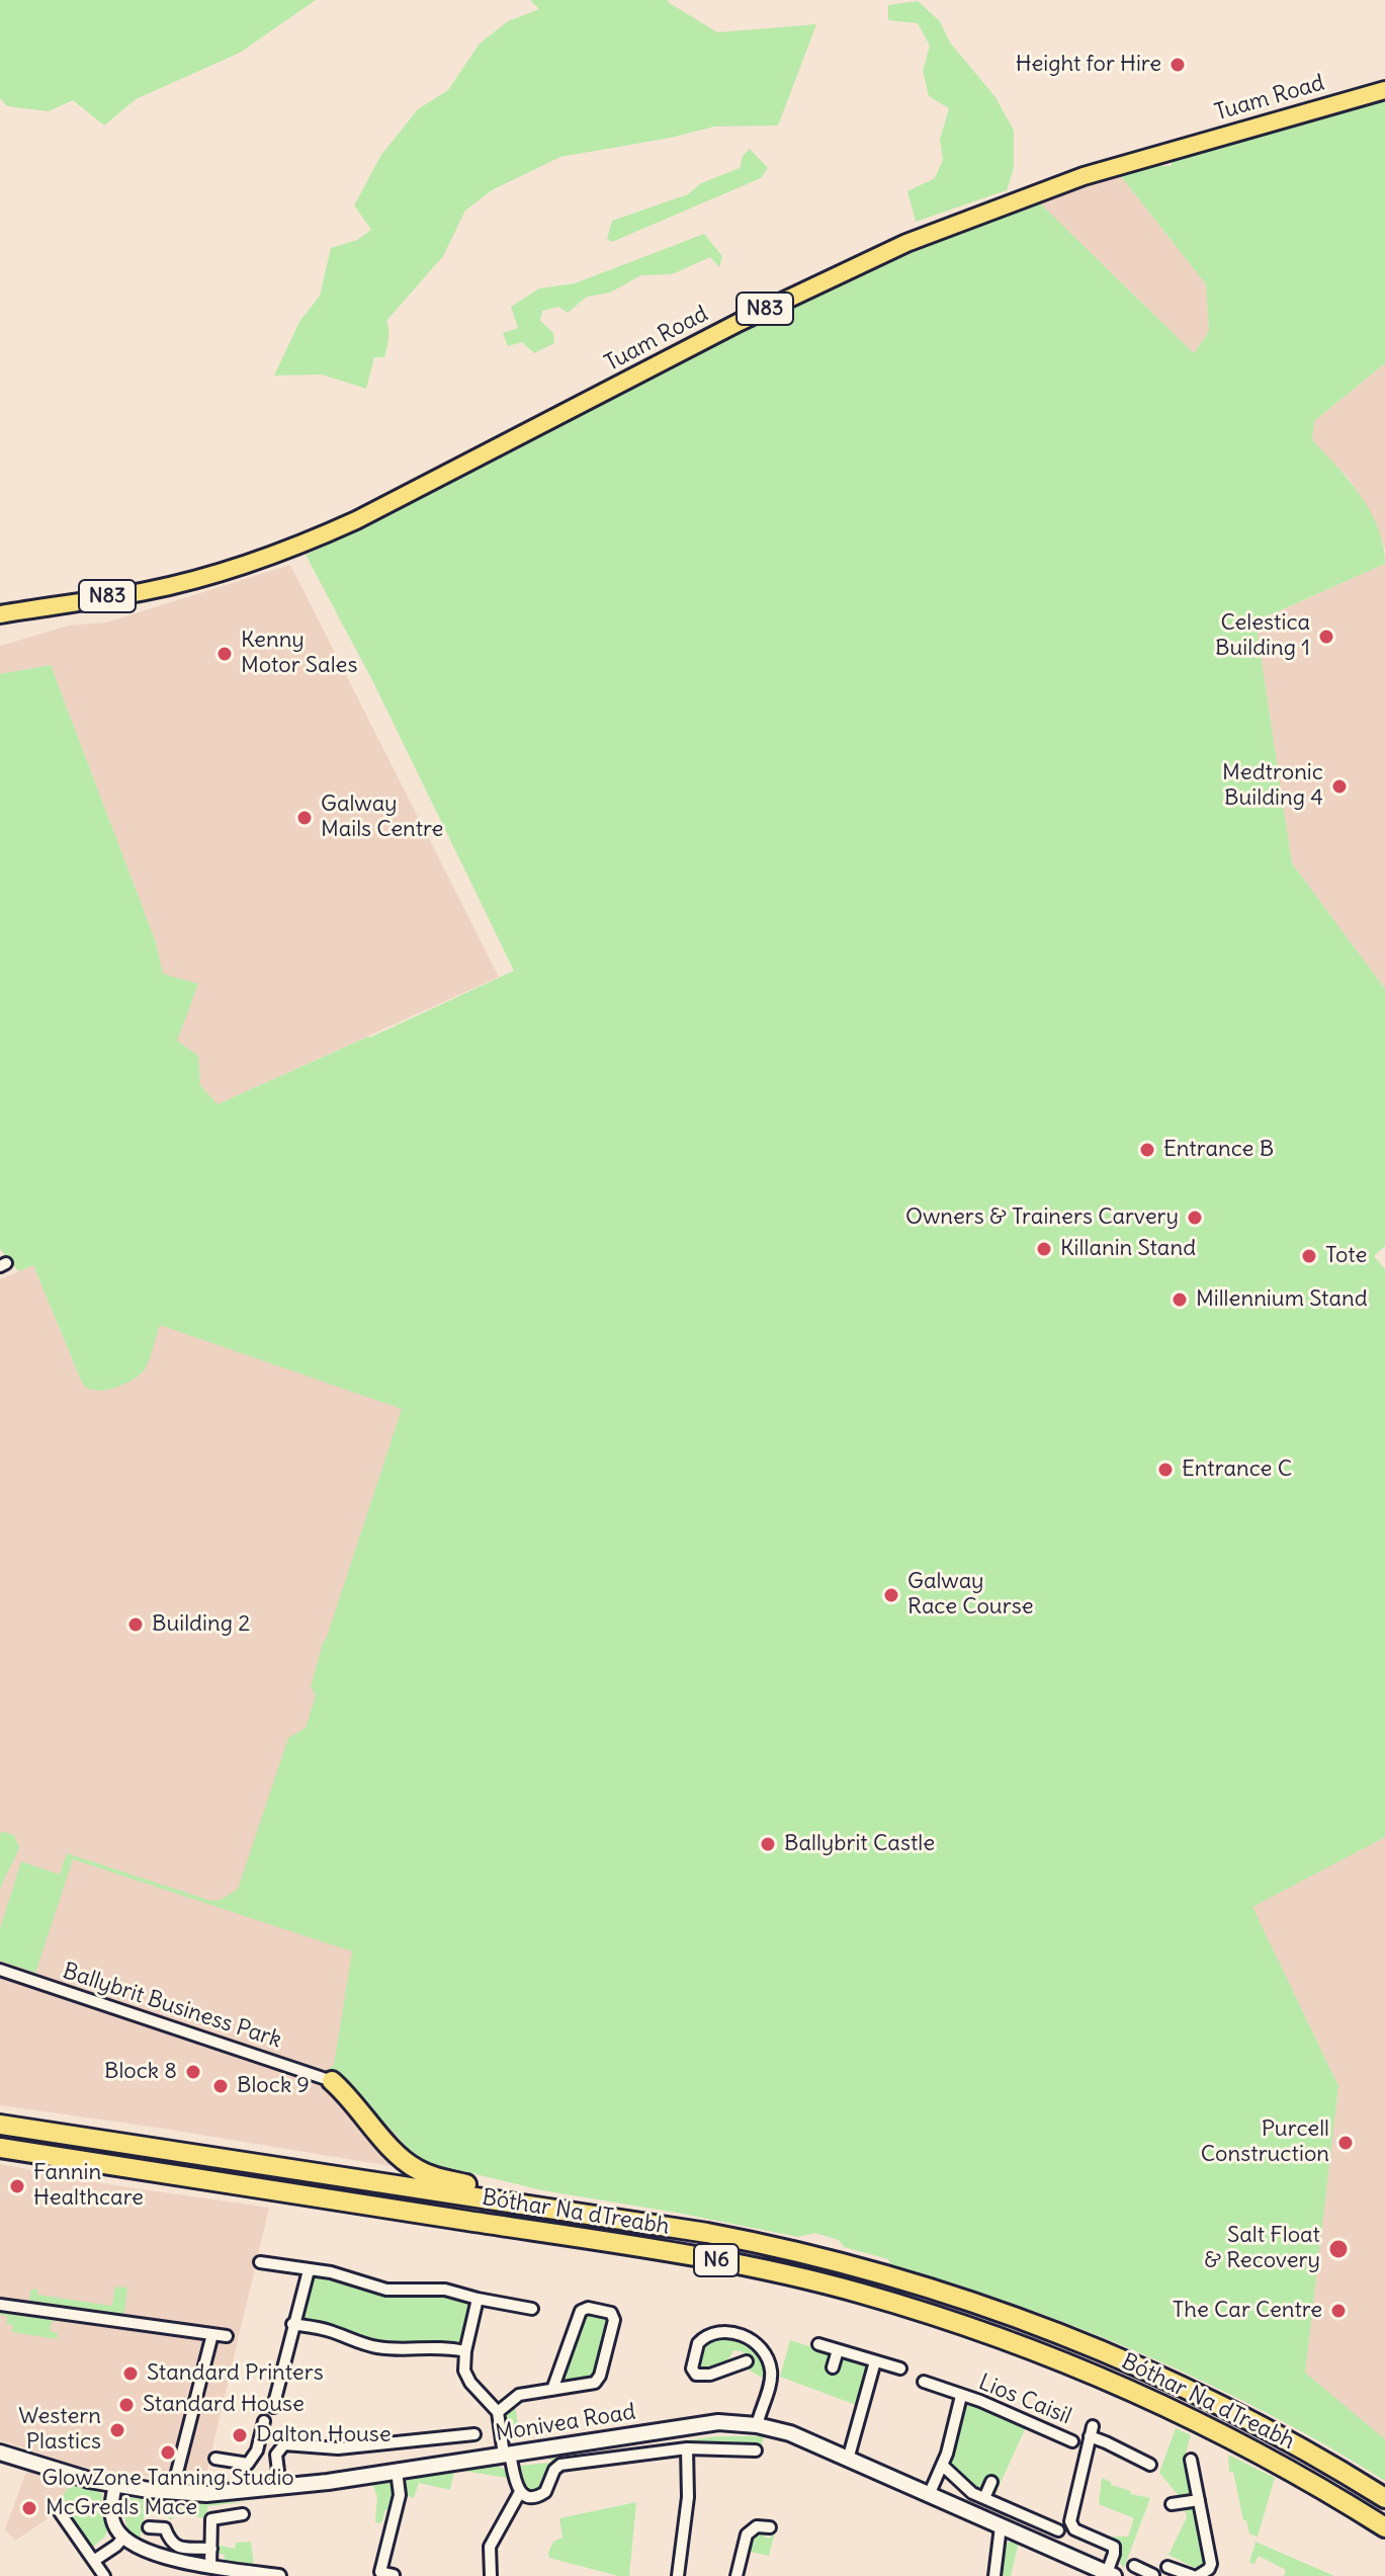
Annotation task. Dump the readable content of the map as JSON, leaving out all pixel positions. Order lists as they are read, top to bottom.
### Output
{
  "streets": {
    "highway": ["Bóthar Na dTreabh", "N6"],
    "main road": ["Tuam Road", "N83", "Monivea Road"],
    "street": ["Ballybrit Business Park", "Lios Caisil"]
  },
  "crossings": [
    ["Lios Caisil", "Monivea Road"]
  ],
  "places": [
    "Height for Hire",
    "Celestica Building 1",
    "Kenny Motor Sales",
    "Medtronic Building 4",
    "Galway Mails Centre",
    "Entrance B",
    "Owners & Trainers Carvery",
    "Killanin Stand",
    "Tote",
    "Millennium Stand",
    "Entrance C",
    "Galway Race Course",
    "Building 2",
    "Ballybrit Castle",
    "Block 8",
    "Block 9",
    "Purcell Construction",
    "Fannin Healthcare",
    "Salt Float & Recovery",
    "The Car Centre",
    "Standard Printers",
    "Standard House",
    "Western Plastics",
    "Dalton House",
    "GlowZone Tanning Studio",
    "McGreals Mace"
  ]
}
